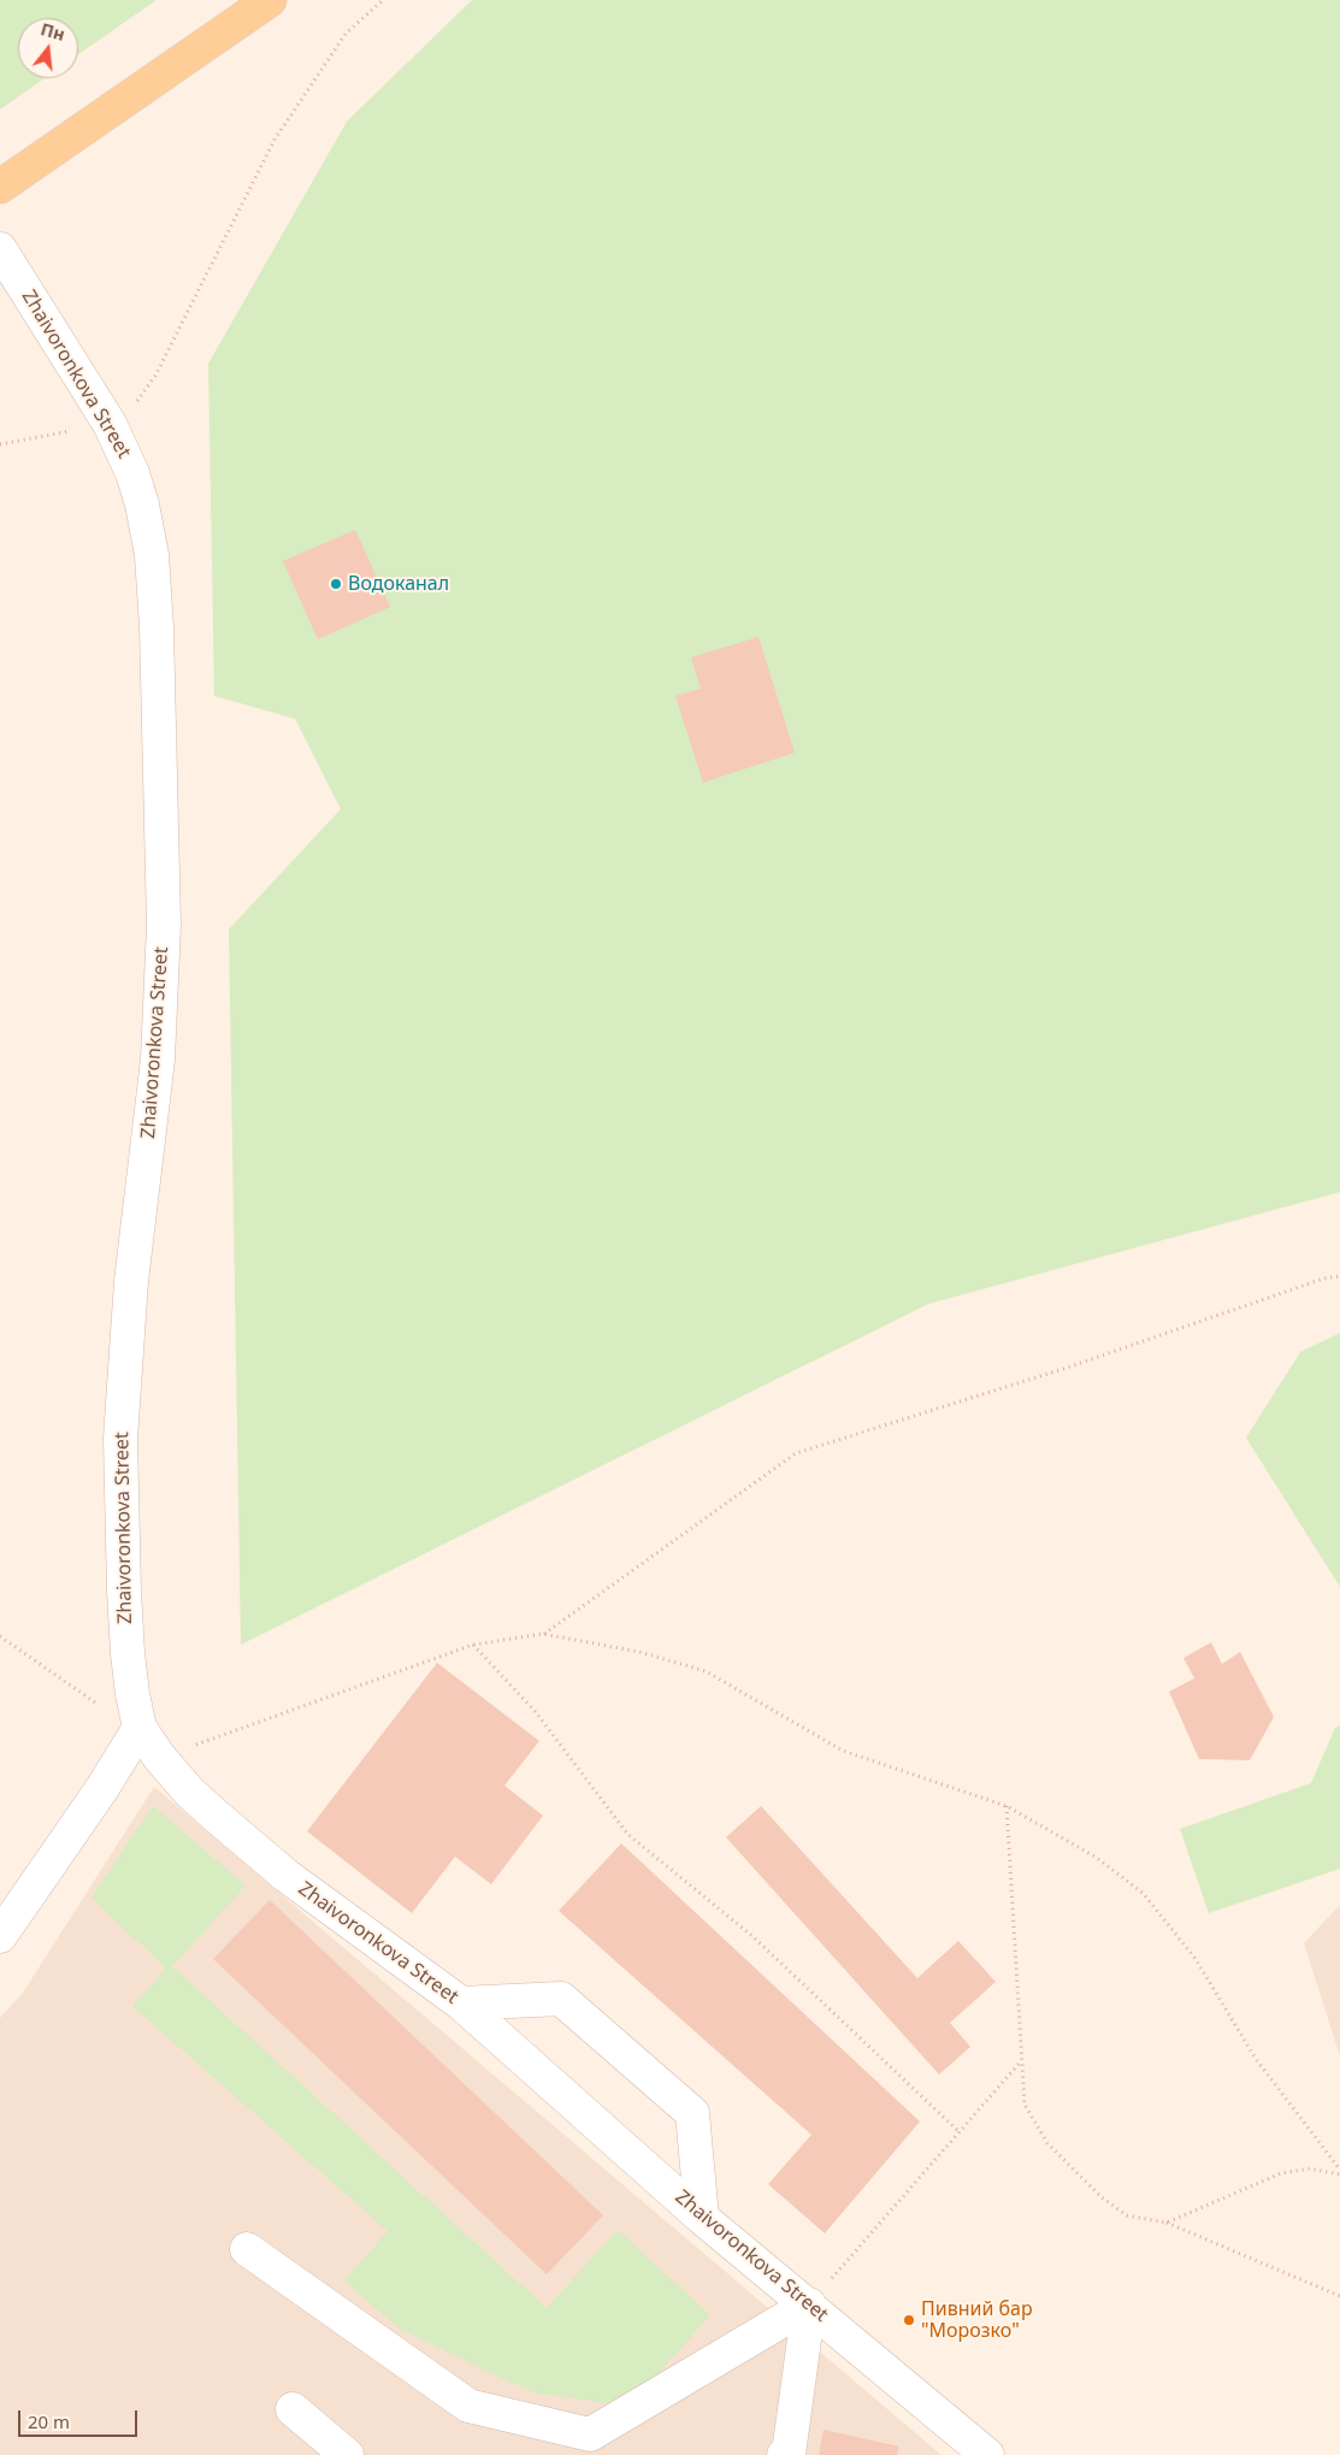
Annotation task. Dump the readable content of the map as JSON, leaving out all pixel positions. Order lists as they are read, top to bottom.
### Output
{
  "streets": {
    "street": ["Zhaivoronkova Street"]
  },
  "places": ["Водоканал", "Пивний бар \"Морозко\""],
  "scale_bar": "20 m",
  "north": "top"
}
